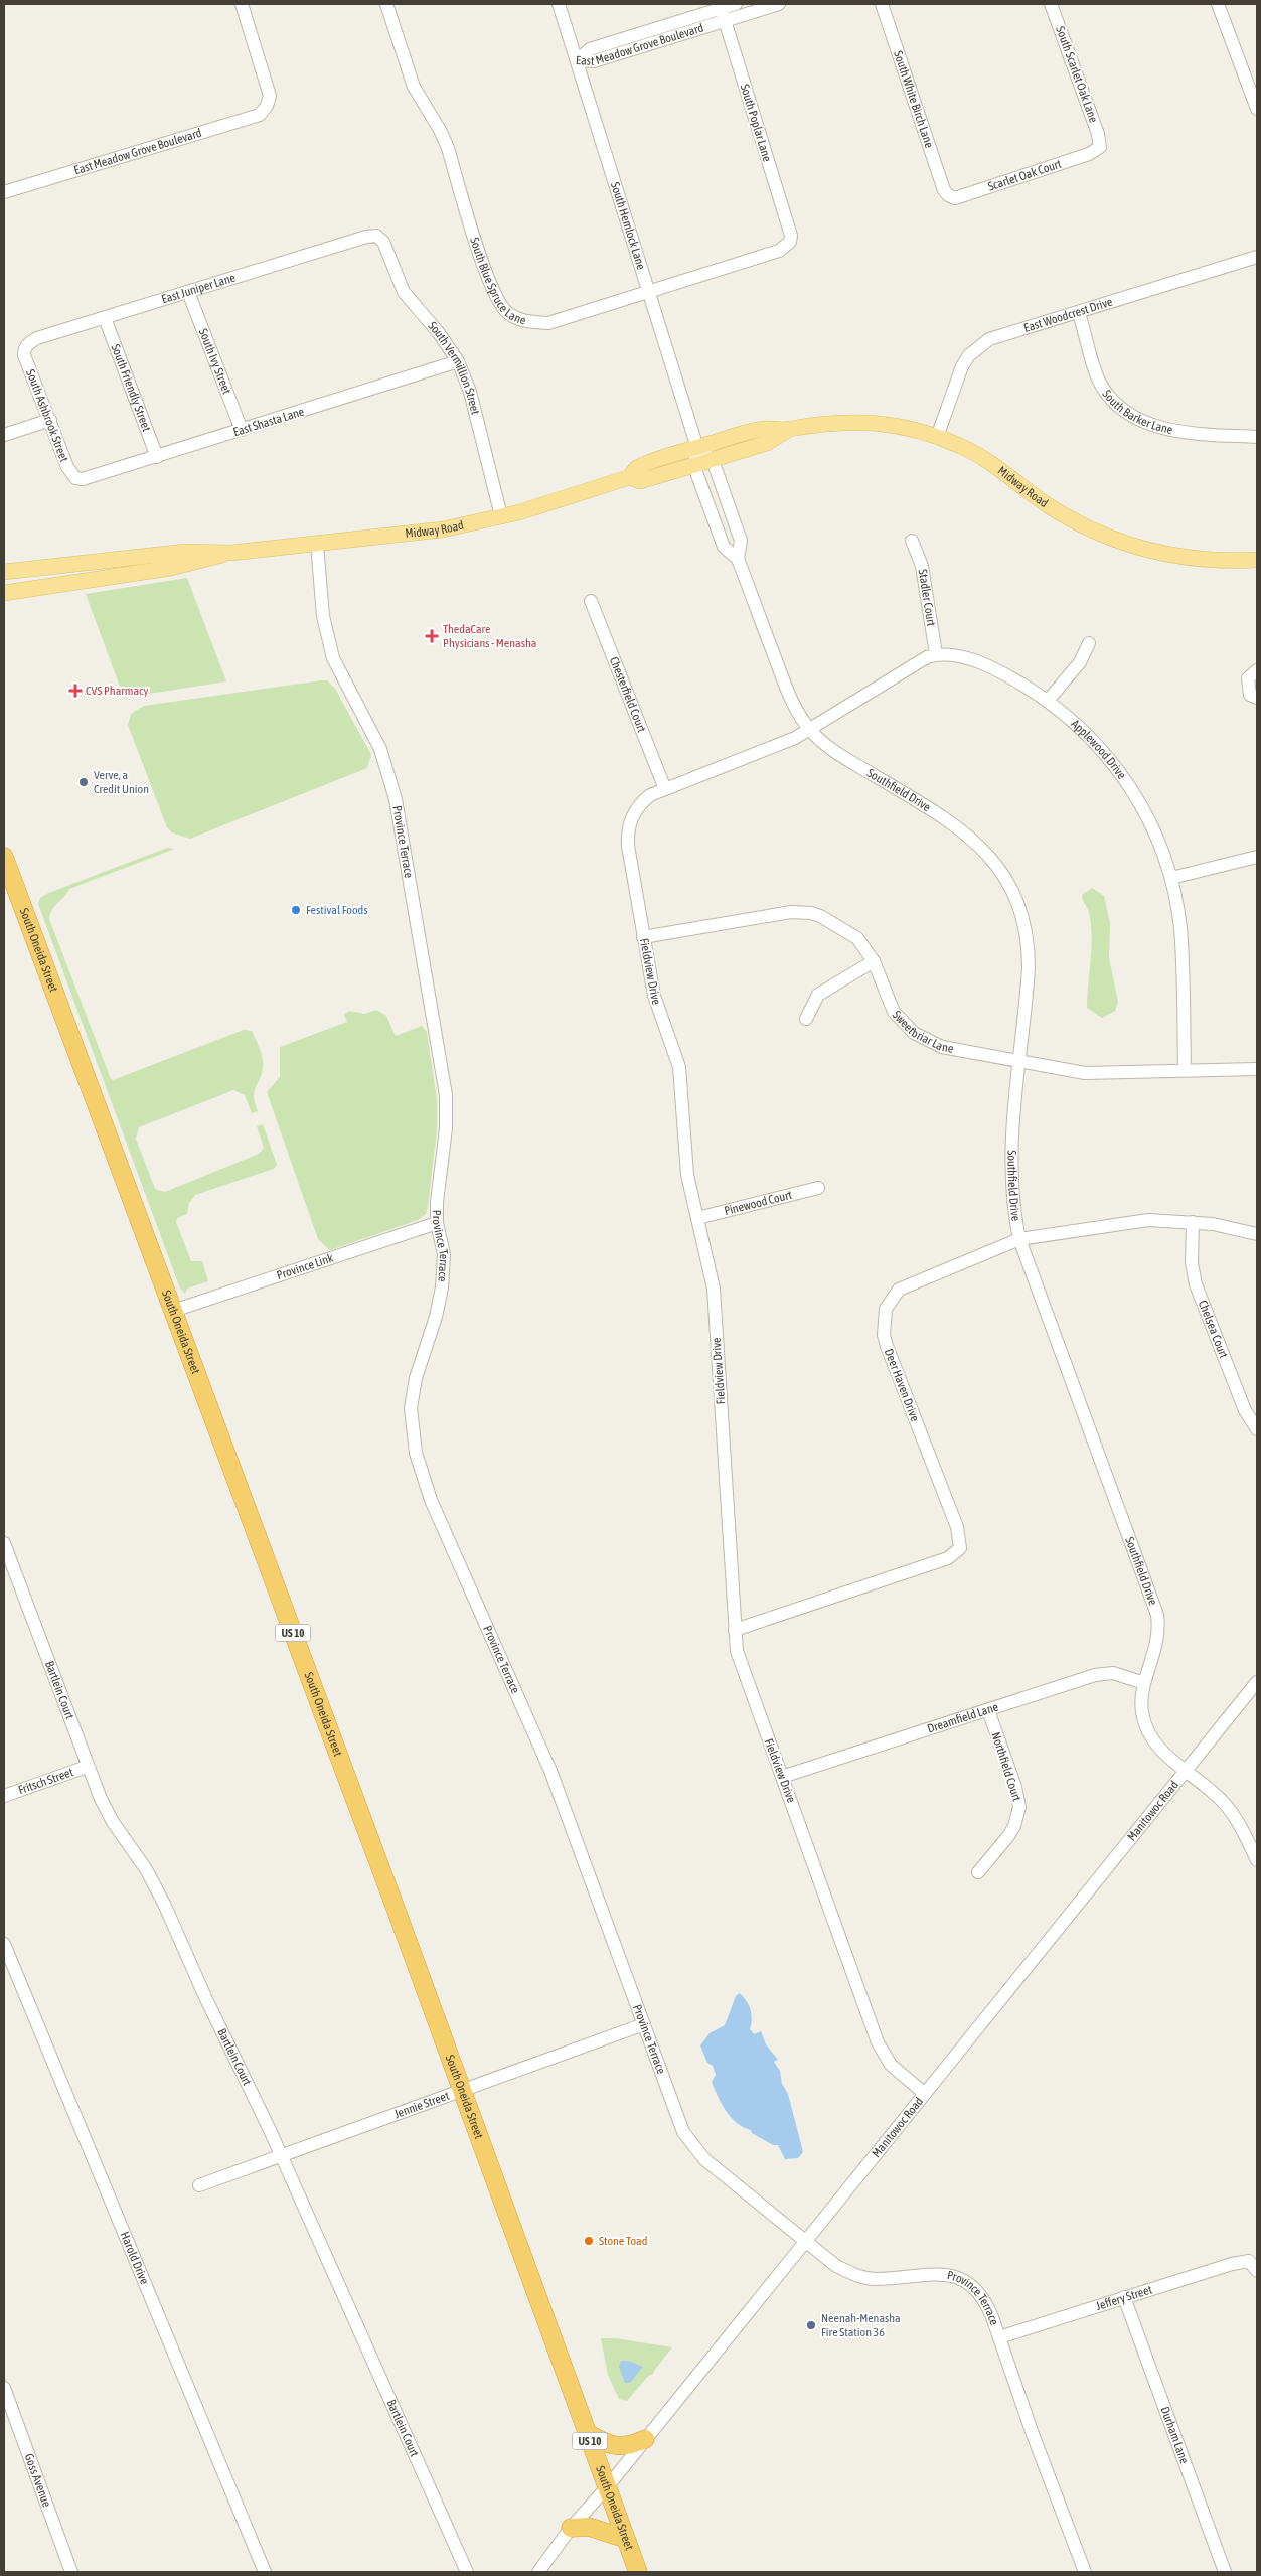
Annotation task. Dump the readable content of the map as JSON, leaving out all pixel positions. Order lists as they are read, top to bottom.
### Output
{
  "streets": {
    "highway": ["South Oneida Street", "US 10"],
    "main road": ["Midway Road"],
    "street": [
      "East Meadow Grove Boulevard",
      "South Scarlet Oak Lane",
      "South White Birch Lane",
      "South Poplar Lane",
      "Scarlet Oak Court",
      "South Hemlock Lane",
      "South Blue Spruce Lane",
      "East Juniper Lane",
      "East Woodcrest Drive",
      "South Ivy Street",
      "South Vermillion Street",
      "South Friendly Street",
      "South Barker Lane",
      "South Ashbrook Street",
      "East Shasta Lane",
      "Stadler Court",
      "Chesterfield Court",
      "Applewood Drive",
      "Southfield Drive",
      "Province Terrace",
      "Fieldview Drive",
      "Sweetbriar Lane",
      "Pinewood Court",
      "Province Link",
      "Chelsea Court",
      "Deer Haven Drive",
      "Bartlein Court",
      "Dreamfield Lane",
      "Northfield Court",
      "Fritsch Street",
      "Manitowoc Road",
      "Jennie Street",
      "Harold Drive",
      "Jeffery Street",
      "Durham Lane",
      "Goss Avenue"
    ]
  },
  "crossings": [
    ["East Meadow Grove Boulevard", "South Poplar Lane"],
    ["East Meadow Grove Boulevard", "South Hemlock Lane"],
    ["South Scarlet Oak Lane", "Scarlet Oak Court"],
    ["South White Birch Lane", "Scarlet Oak Court"],
    ["South Poplar Lane", "South Blue Spruce Lane"],
    ["South Hemlock Lane", "South Blue Spruce Lane"],
    ["South Hemlock Lane", "Midway Road"],
    ["South Hemlock Lane", "Southfield Drive"],
    ["East Juniper Lane", "South Ivy Street"],
    ["East Juniper Lane", "South Vermillion Street"],
    ["East Juniper Lane", "South Friendly Street"],
    ["East Juniper Lane", "South Ashbrook Street"],
    ["East Woodcrest Drive", "South Barker Lane"],
    ["East Woodcrest Drive", "Midway Road"],
    ["South Ivy Street", "East Shasta Lane"],
    ["South Vermillion Street", "East Shasta Lane"],
    ["South Vermillion Street", "Midway Road"],
    ["South Friendly Street", "East Shasta Lane"],
    ["South Ashbrook Street", "East Shasta Lane"],
    ["Midway Road", "Southfield Drive"],
    ["Midway Road", "Province Terrace"],
    ["Stadler Court", "Applewood Drive"],
    ["Chesterfield Court", "Fieldview Drive"],
    ["Applewood Drive", "Sweetbriar Lane"],
    ["Southfield Drive", "Fieldview Drive"],
    ["Southfield Drive", "Sweetbriar Lane"],
    ["Southfield Drive", "Deer Haven Drive"],
    ["Southfield Drive", "Dreamfield Lane"],
    ["Southfield Drive", "Manitowoc Road"],
    ["Province Terrace", "Province Link"],
    ["Province Terrace", "Manitowoc Road"],
    ["Province Terrace", "Jennie Street"],
    ["Province Terrace", "Jeffery Street"],
    ["South Oneida Street", "Province Link"],
    ["South Oneida Street", "Manitowoc Road"],
    ["South Oneida Street", "Jennie Street"],
    ["Fieldview Drive", "Sweetbriar Lane"],
    ["Fieldview Drive", "Pinewood Court"],
    ["Fieldview Drive", "Deer Haven Drive"],
    ["Fieldview Drive", "Dreamfield Lane"],
    ["Fieldview Drive", "Manitowoc Road"],
    ["Chelsea Court", "Deer Haven Drive"],
    ["Bartlein Court", "Fritsch Street"],
    ["Bartlein Court", "Jennie Street"],
    ["Dreamfield Lane", "Northfield Court"],
    ["Jeffery Street", "Durham Lane"]
  ],
  "places": {
    "health": ["ThedaCare Physicians - Menasha", "CVS Pharmacy"],
    "other": [
      "Verve, a Credit Union",
      "Festival Foods",
      "Stone Toad",
      "Neenah-Menasha Fire Station 36"
    ]
  }
}
